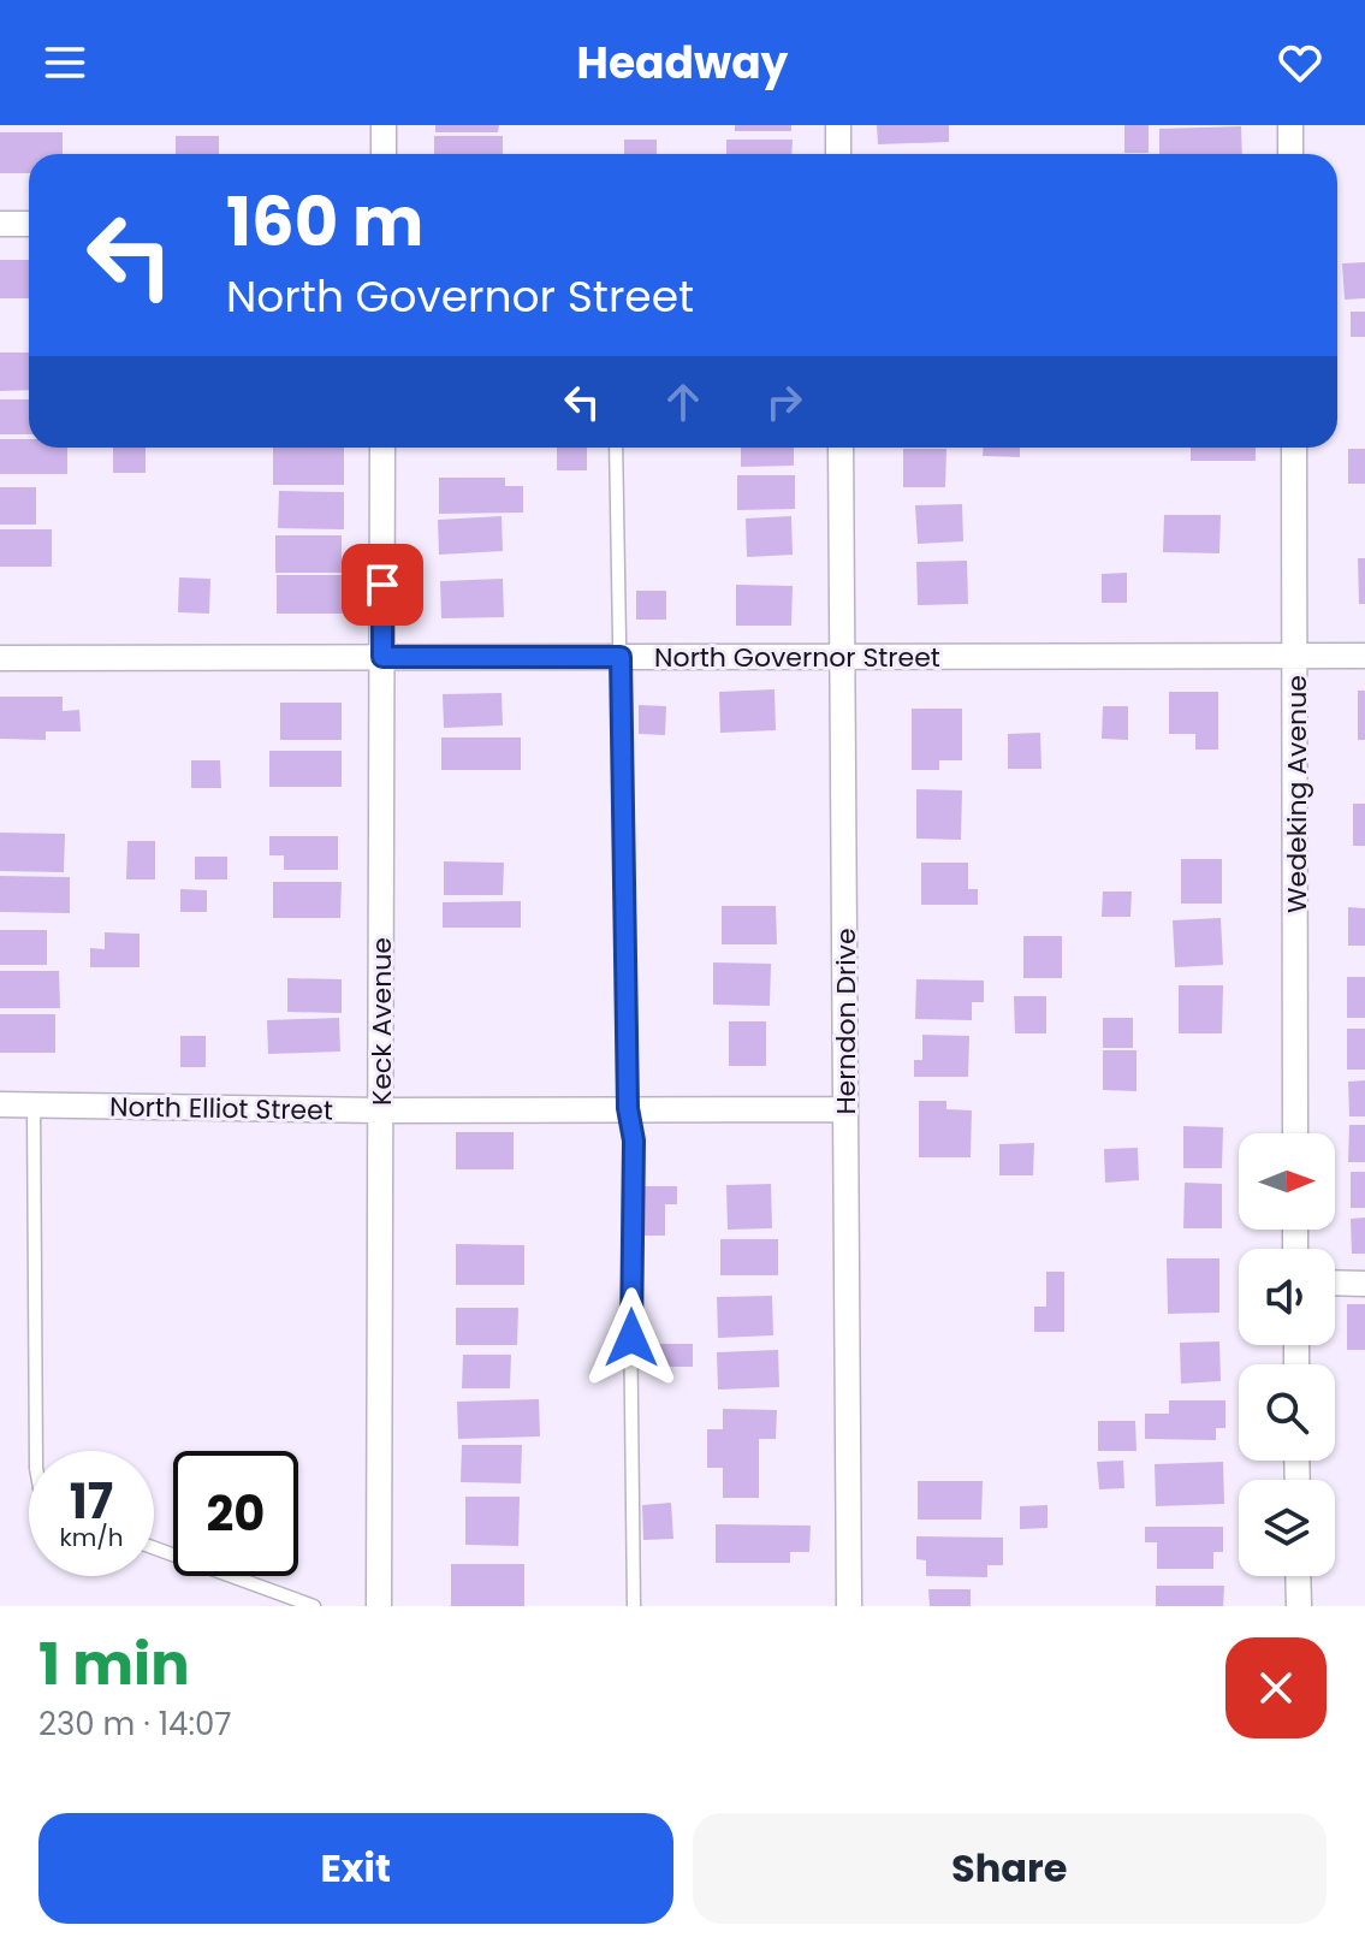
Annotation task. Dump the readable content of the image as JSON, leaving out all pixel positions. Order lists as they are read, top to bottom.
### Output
{
  "streets": {
    "street": [
      "North Governor Street",
      "Wedeking Avenue",
      "Keck Avenue",
      "Herndon Drive",
      "North Elliot Street"
    ]
  },
  "crossings": [
    ["North Governor Street", "Wedeking Avenue"],
    ["North Governor Street", "Keck Avenue"],
    ["North Governor Street", "Herndon Drive"],
    ["Keck Avenue", "North Elliot Street"],
    ["Herndon Drive", "North Elliot Street"]
  ],
  "north": "right",
  "page": {
    "header": "Headway",
    "turn": ["160 m", "North Governor Street"],
    "speed": "17 km/h",
    "limit": "20",
    "heading": ["1 min", "230 m · 14:07"],
    "buttons": ["Exit", "Share"]
  }
}
